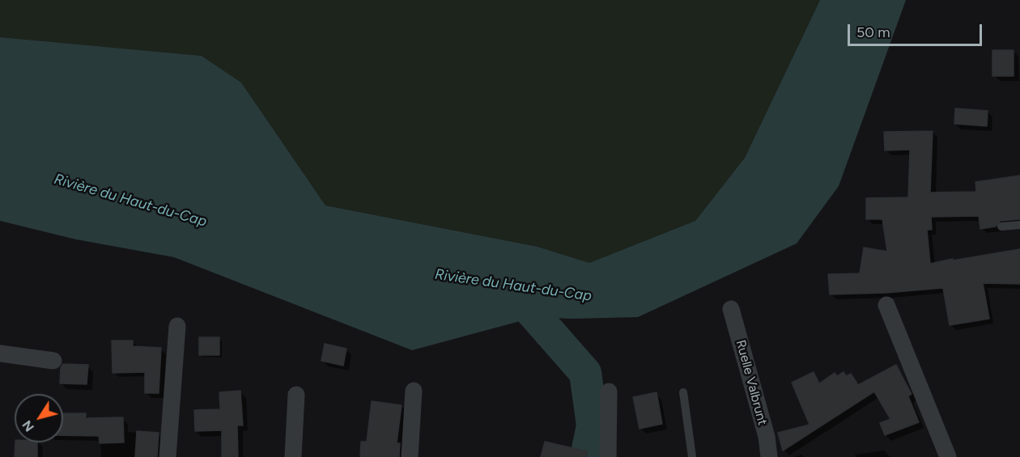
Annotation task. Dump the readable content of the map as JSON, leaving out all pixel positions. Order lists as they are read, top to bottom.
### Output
{
  "streets": {
    "street": ["Ruelle Valbrunt"]
  },
  "water": ["Rivière du Haut-du-Cap"],
  "scale_bar": "50 m",
  "north": "bottom left"
}
